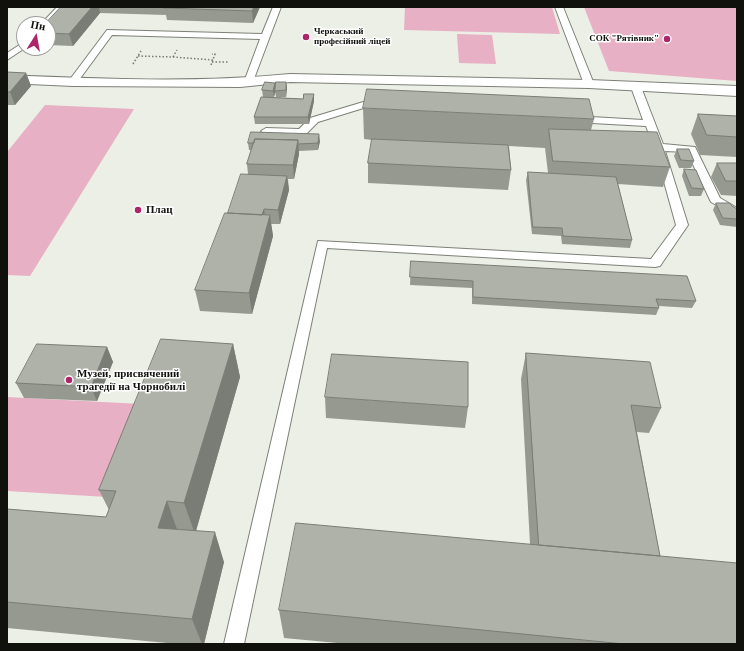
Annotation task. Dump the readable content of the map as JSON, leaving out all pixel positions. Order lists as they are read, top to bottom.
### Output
{
  "places": [
    "Черкаський професійний ліцей",
    "СОК \"Рятівник\"",
    "Плац",
    "Музей, присвячений трагедії на Чорнобилі"
  ],
  "north": "top"
}
